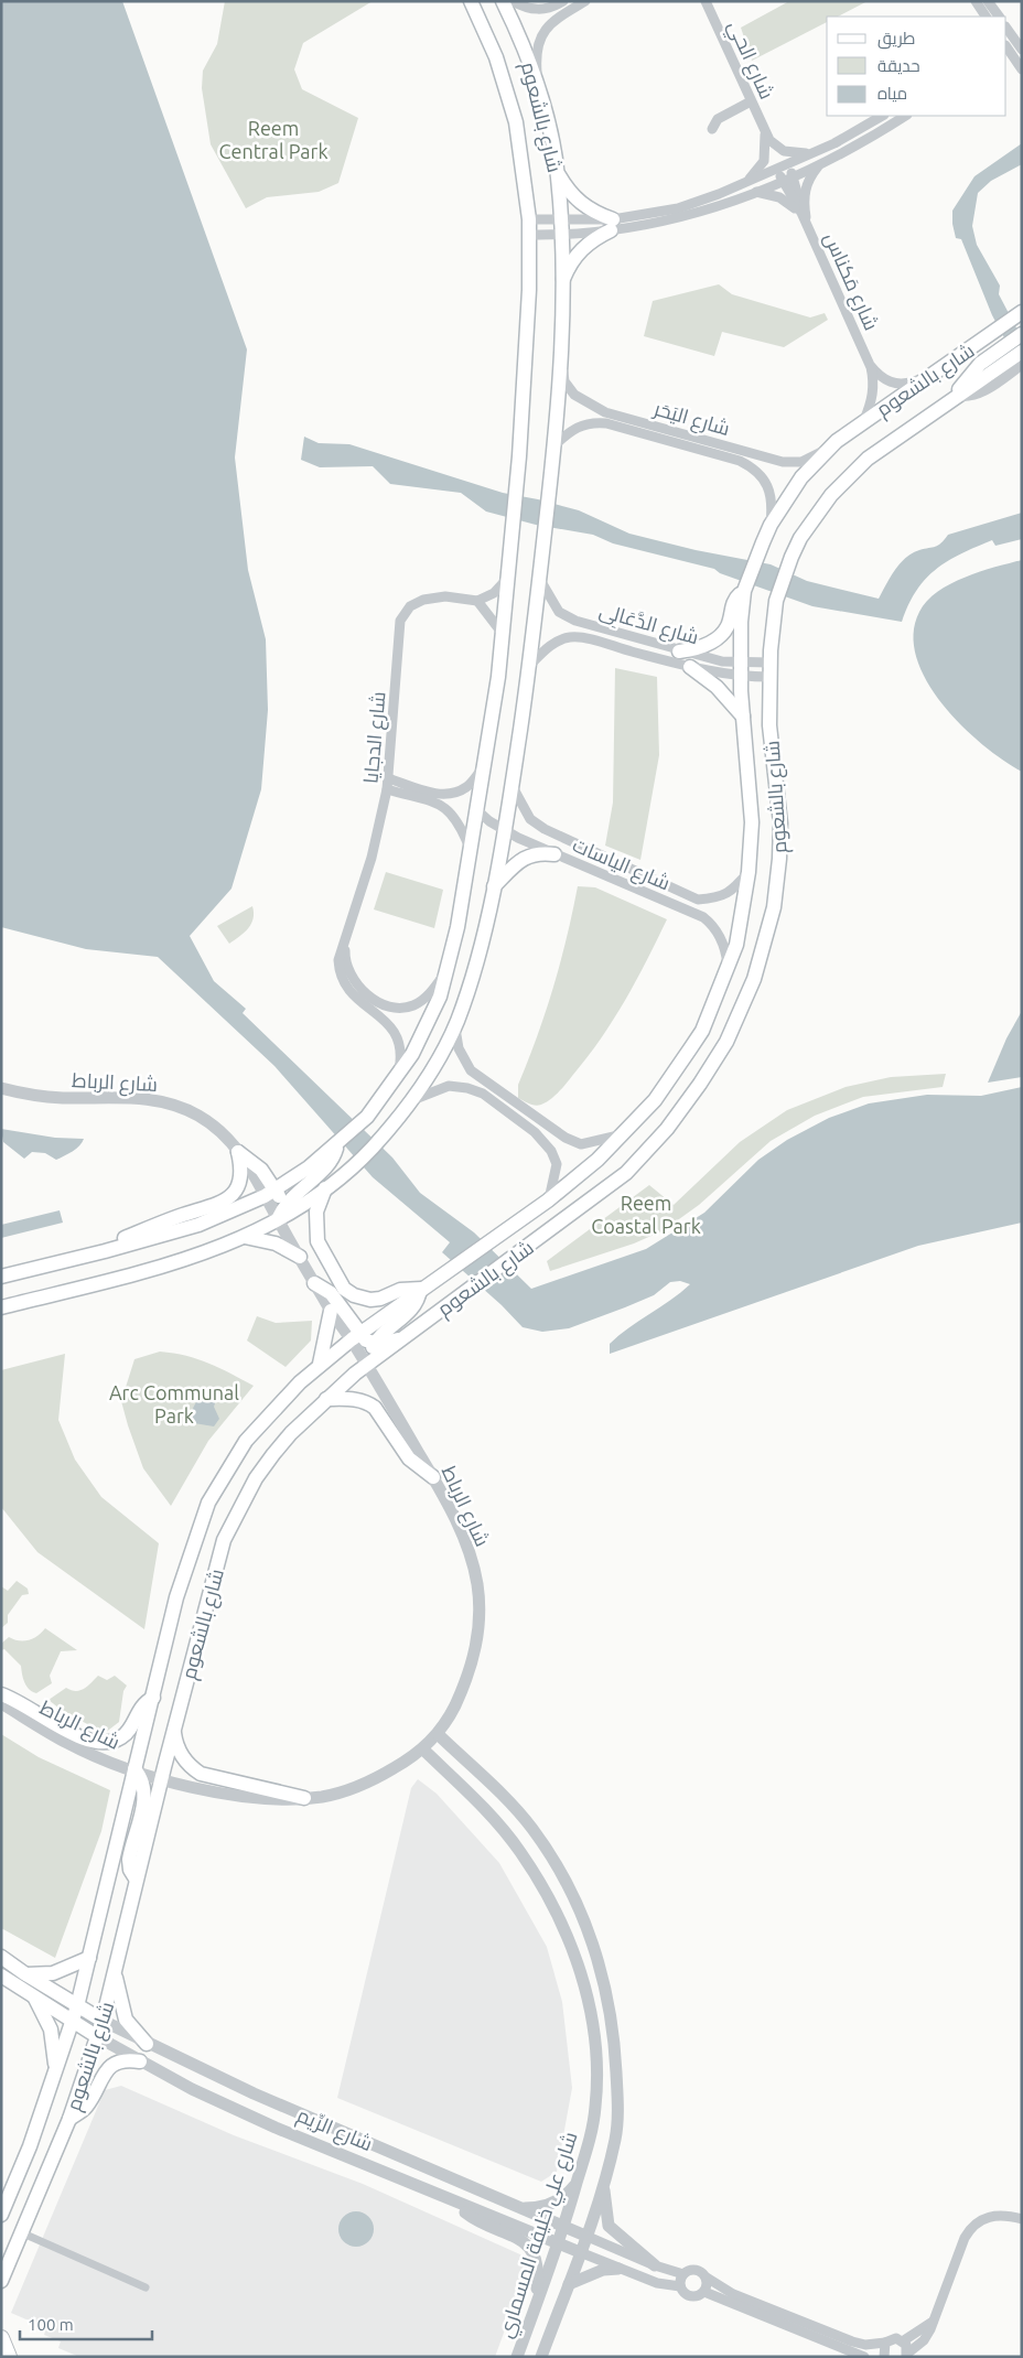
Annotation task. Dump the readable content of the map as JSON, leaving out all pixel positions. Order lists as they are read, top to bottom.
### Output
{
  "streets": {
    "main road": ["شارع بالشعوم", "شارع الرِّيم"],
    "street": [
      "شارع الحي",
      "شارع مَكناس",
      "شارع اليَحَر",
      "شارع الدَّعَالِى",
      "شارع الدجايا",
      "شارع الياسات",
      "شارع الرباط",
      "شارع علي خليفة المسماري"
    ]
  },
  "crossings": [
    ["شارع بالشعوم", "شارع مَكناس"],
    ["شارع بالشعوم", "شارع اليَحَر"],
    ["شارع بالشعوم", "شارع الدَّعَالِى"],
    ["شارع بالشعوم", "شارع الدجايا"],
    ["شارع بالشعوم", "شارع الياسات"],
    ["شارع بالشعوم", "شارع الرباط"],
    ["شارع بالشعوم", "شارع الرِّيم"],
    ["شارع الرباط", "شارع علي خليفة المسماري"],
    ["شارع الرِّيم", "شارع علي خليفة المسماري"]
  ],
  "parks": ["Reem Central Park", "Reem Coastal Park", "Arc Communal Park"],
  "legend": ["طريق", "حديقة", "مياه"],
  "scale_bar": "100 m"
}
